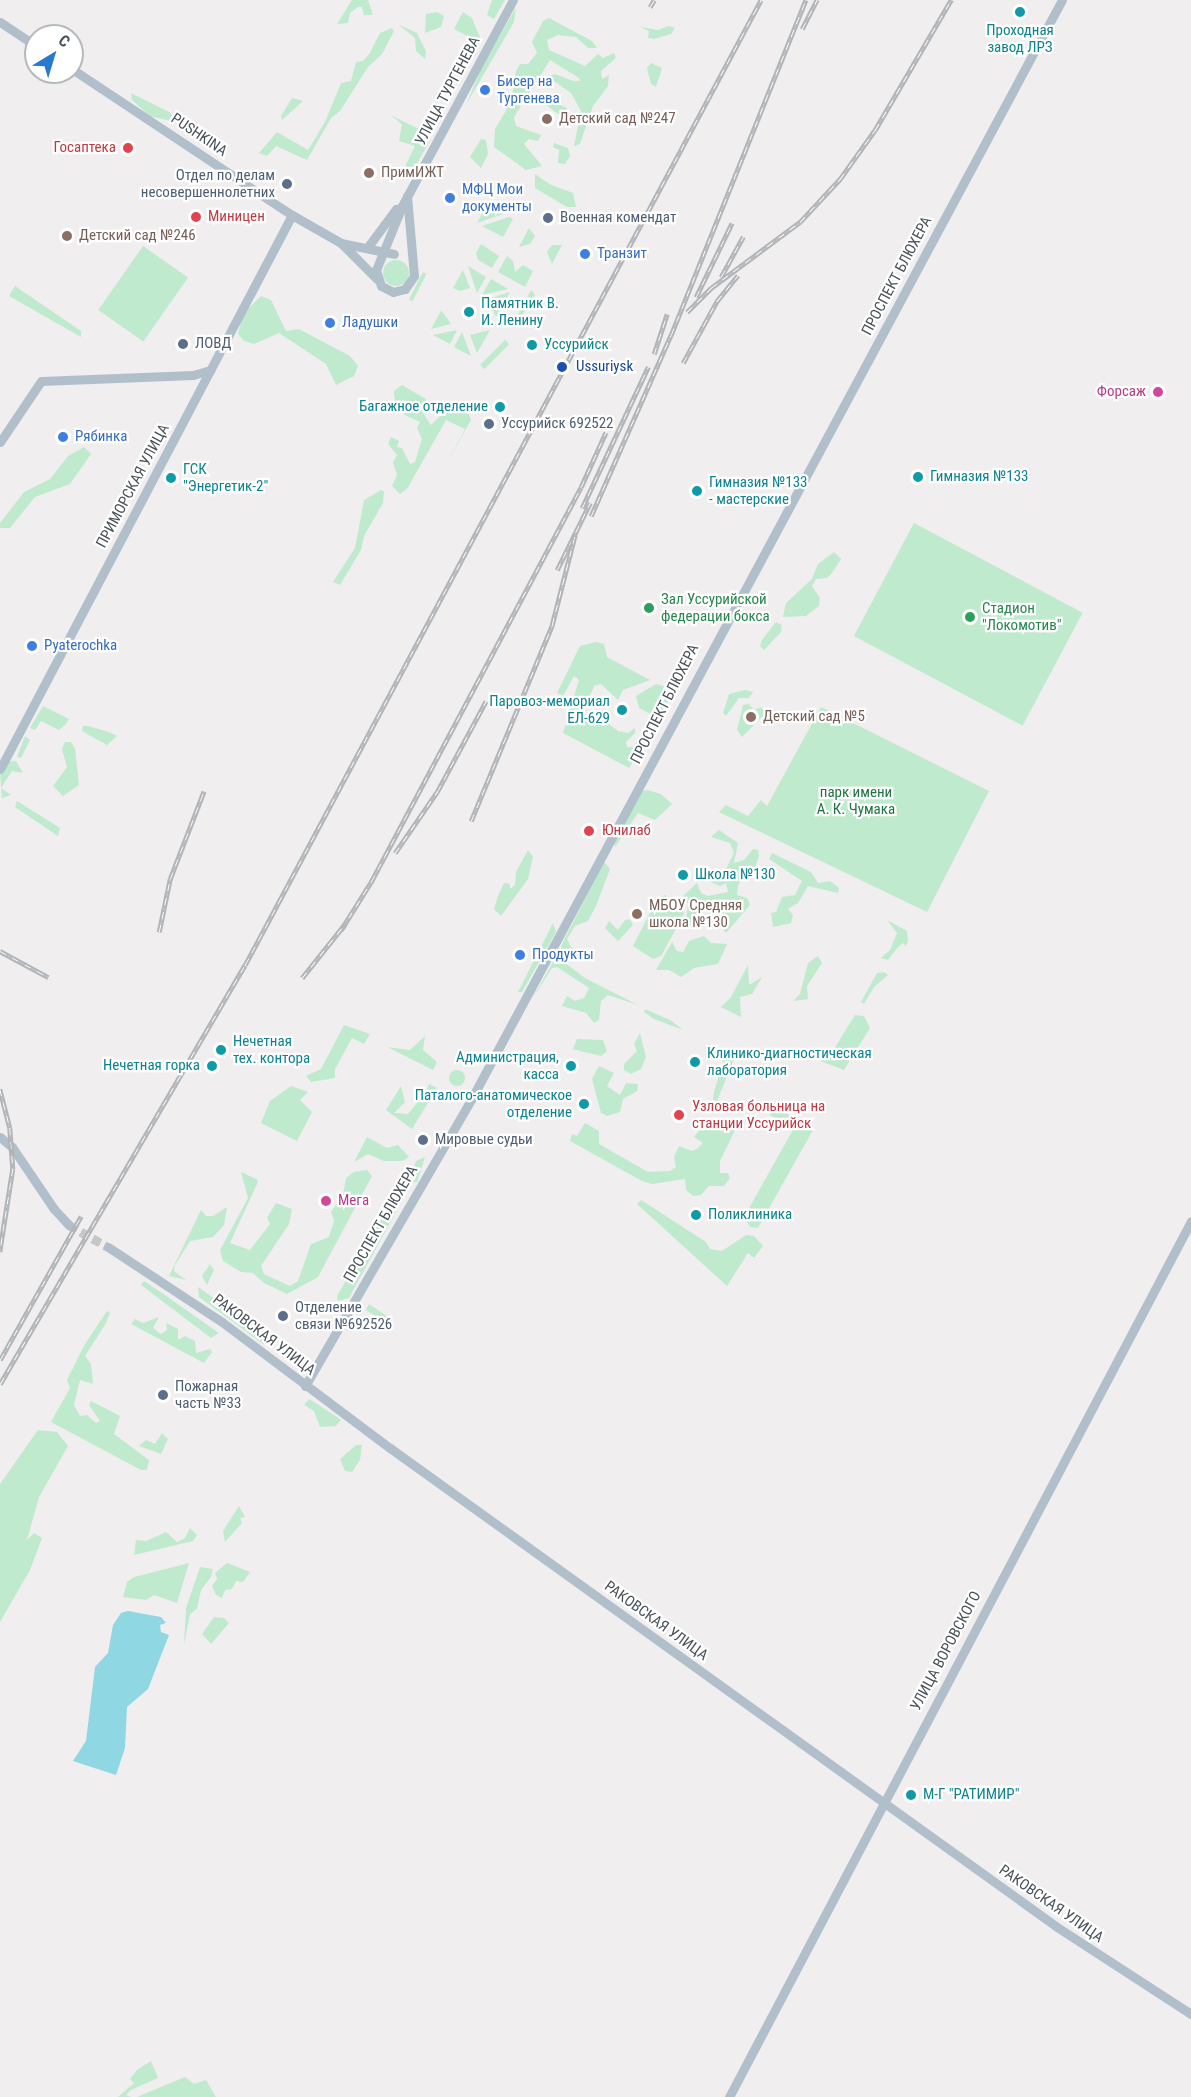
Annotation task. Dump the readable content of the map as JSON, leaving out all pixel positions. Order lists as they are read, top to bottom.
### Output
{
  "streets": {
    "main road": [
      "УЛИЦА ТУРГЕНЕВА",
      "PUSHKINA",
      "ПРОСПЕКТ БЛЮХЕРА",
      "ПРИМОРСКАЯ УЛИЦА",
      "РАКОВСКАЯ УЛИЦА",
      "УЛИЦА ВОРОВСКОГО"
    ]
  },
  "crossings": [
    ["УЛИЦА ТУРГЕНЕВА", "PUSHKINA"],
    ["PUSHKINA", "ПРИМОРСКАЯ УЛИЦА"],
    ["ПРОСПЕКТ БЛЮХЕРА", "РАКОВСКАЯ УЛИЦА"],
    ["РАКОВСКАЯ УЛИЦА", "УЛИЦА ВОРОВСКОГО"]
  ],
  "parks": ["парк имени А. К. Чумака"],
  "places": [
    "Проходная завод ЛРЗ",
    "Бисер на Тургенева",
    "Детский сад №247",
    "Госаптека",
    "ПримИЖТ",
    "Отдел по делам несовершеннолетних",
    "МФЦ Мои документы",
    "Миницен",
    "Военная комендат",
    "Детский сад №246",
    "Транзит",
    "Памятник В. И. Ленину",
    "Ладушки",
    "ЛОВД",
    "Уссурийск",
    "Ussuriysk",
    "Форсаж",
    "Багажное отделение",
    "Уссурийск 692522",
    "Рябинка",
    "Гимназия №133",
    "ГСК \"Энергетик-2\"",
    "Гимназия №133 - мастерские",
    "Зал Уссурийской федерации бокса",
    "Стадион \"Локомотив\"",
    "Pyaterochka",
    "Паровоз-мемориал ЕЛ-629",
    "Детский сад №5",
    "Юнилаб",
    "Школа №130",
    "МБОУ Средняя школа №130",
    "Продукты",
    "Нечетная тех. контора",
    "Клинико-диагностическая лаборатория",
    "Нечетная горка",
    "Администрация, касса",
    "Паталого-анатомическое отделение",
    "Узловая больница на станции Уссурийск",
    "Мировые судьи",
    "Мега",
    "Поликлиника",
    "Отделение связи №692526",
    "Пожарная часть №33",
    "М-Г \"РАТИМИР\""
  ],
  "north": "top right"
}
